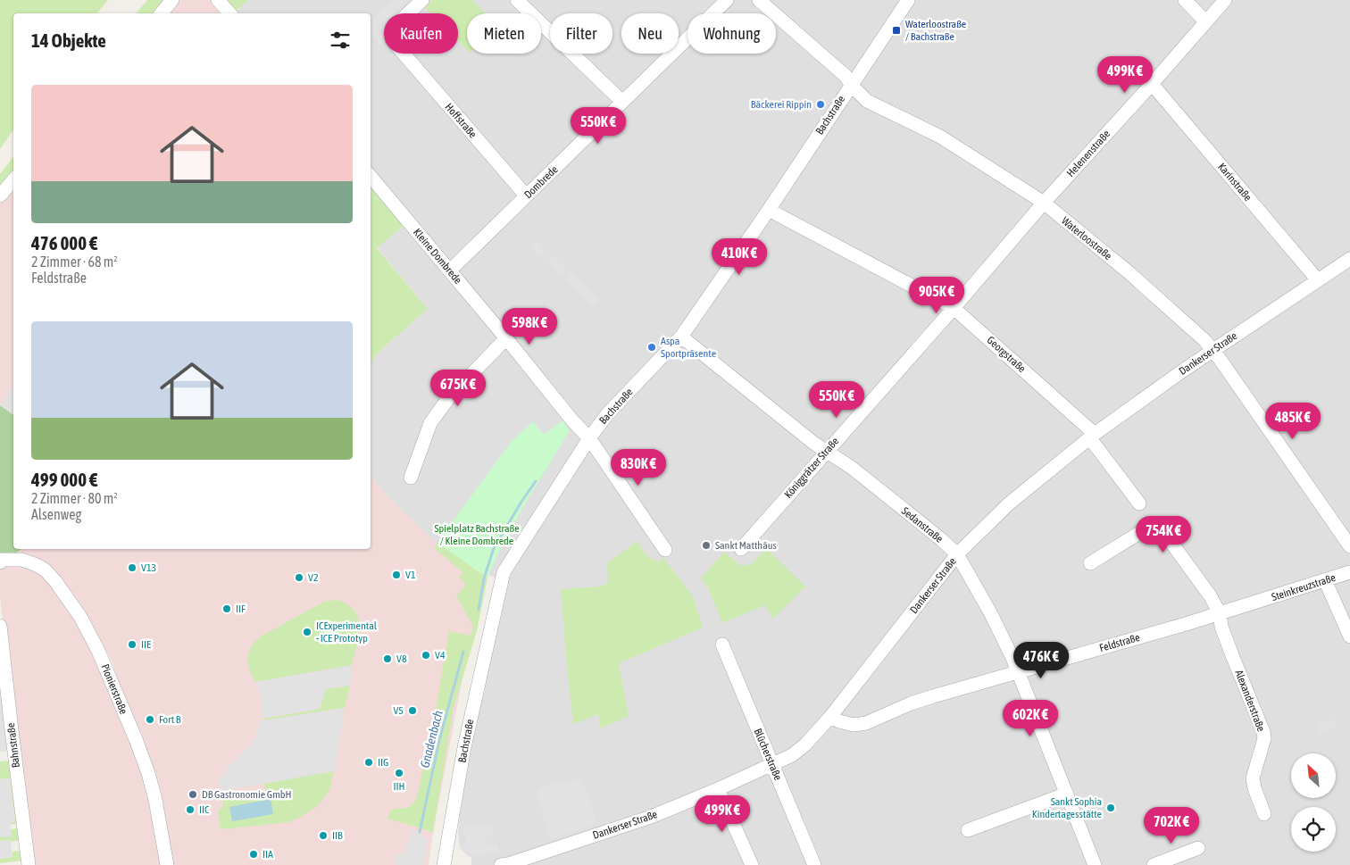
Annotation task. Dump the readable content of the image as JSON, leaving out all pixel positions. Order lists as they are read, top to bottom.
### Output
{
  "streets": {
    "street": [
      "Bachstraße",
      "Hoffstraße",
      "Helenenstraße",
      "Dombrede",
      "Karinstraße",
      "Waterloostraße",
      "Kleine Dombrede",
      "Dankerser Straße",
      "Georgstraße",
      "Königgrätzer Straße",
      "Sedanstraße",
      "Steinkreuzstraße",
      "Feldstraße",
      "Pionierstraße",
      "Alexanderstraße",
      "Bahnstraße",
      "Blücherstraße"
    ]
  },
  "crossings": [
    ["Bachstraße", "Waterloostraße"],
    ["Bachstraße", "Kleine Dombrede"],
    ["Bachstraße", "Georgstraße"],
    ["Bachstraße", "Sedanstraße"],
    ["Hoffstraße", "Dombrede"],
    ["Helenenstraße", "Karinstraße"],
    ["Helenenstraße", "Waterloostraße"],
    ["Helenenstraße", "Georgstraße"],
    ["Helenenstraße", "Königgrätzer Straße"],
    ["Dombrede", "Kleine Dombrede"],
    ["Karinstraße", "Dankerser Straße"],
    ["Waterloostraße", "Dankerser Straße"],
    ["Dankerser Straße", "Georgstraße"],
    ["Dankerser Straße", "Sedanstraße"],
    ["Dankerser Straße", "Feldstraße"],
    ["Dankerser Straße", "Blücherstraße"],
    ["Georgstraße", "Königgrätzer Straße"],
    ["Königgrätzer Straße", "Sedanstraße"],
    ["Sedanstraße", "Feldstraße"],
    ["Steinkreuzstraße", "Feldstraße"],
    ["Feldstraße", "Alexanderstraße"]
  ],
  "water": ["Gnadenbach"],
  "parks": ["Spielplatz Bachstraße / Kleine Dombrede"],
  "places": {
    "transit": ["Waterloostraße / Bachstraße"],
    "other": [
      "Bäckerei Rippin",
      "Aspa Sportpräsente",
      "Sankt Matthäus",
      "V13",
      "V1",
      "V2",
      "IIF",
      "ICExperimental - ICE Prototyp",
      "IIE",
      "V4",
      "V8",
      "V5",
      "Fort B",
      "IIG",
      "IIH",
      "DB Gastronomie GmbH",
      "Sankt Sophia Kindertagesstätte",
      "IIC",
      "IIB",
      "IIA"
    ]
  },
  "north": "top left",
  "page": {
    "chip": [
      "Kaufen",
      "Mieten",
      "Filter",
      "Neu",
      "Wohnung"
    ],
    "heading": "14 Objekte",
    "price": [
      "499K €",
      "550K €",
      "410K €",
      "905K €",
      "598K €",
      "675K €",
      "550K €",
      "485K €",
      "830K €",
      "754K €",
      "476K €",
      "602K €",
      "499K €",
      "702K €"
    ],
    "list": [
      {
        "name": "476 000 €",
        "note": "2 Zimmer · 68 m² · Feldstraße"
      },
      {
        "name": "499 000 €",
        "note": "2 Zimmer · 80 m² · Alsenweg"
      }
    ]
  }
}
